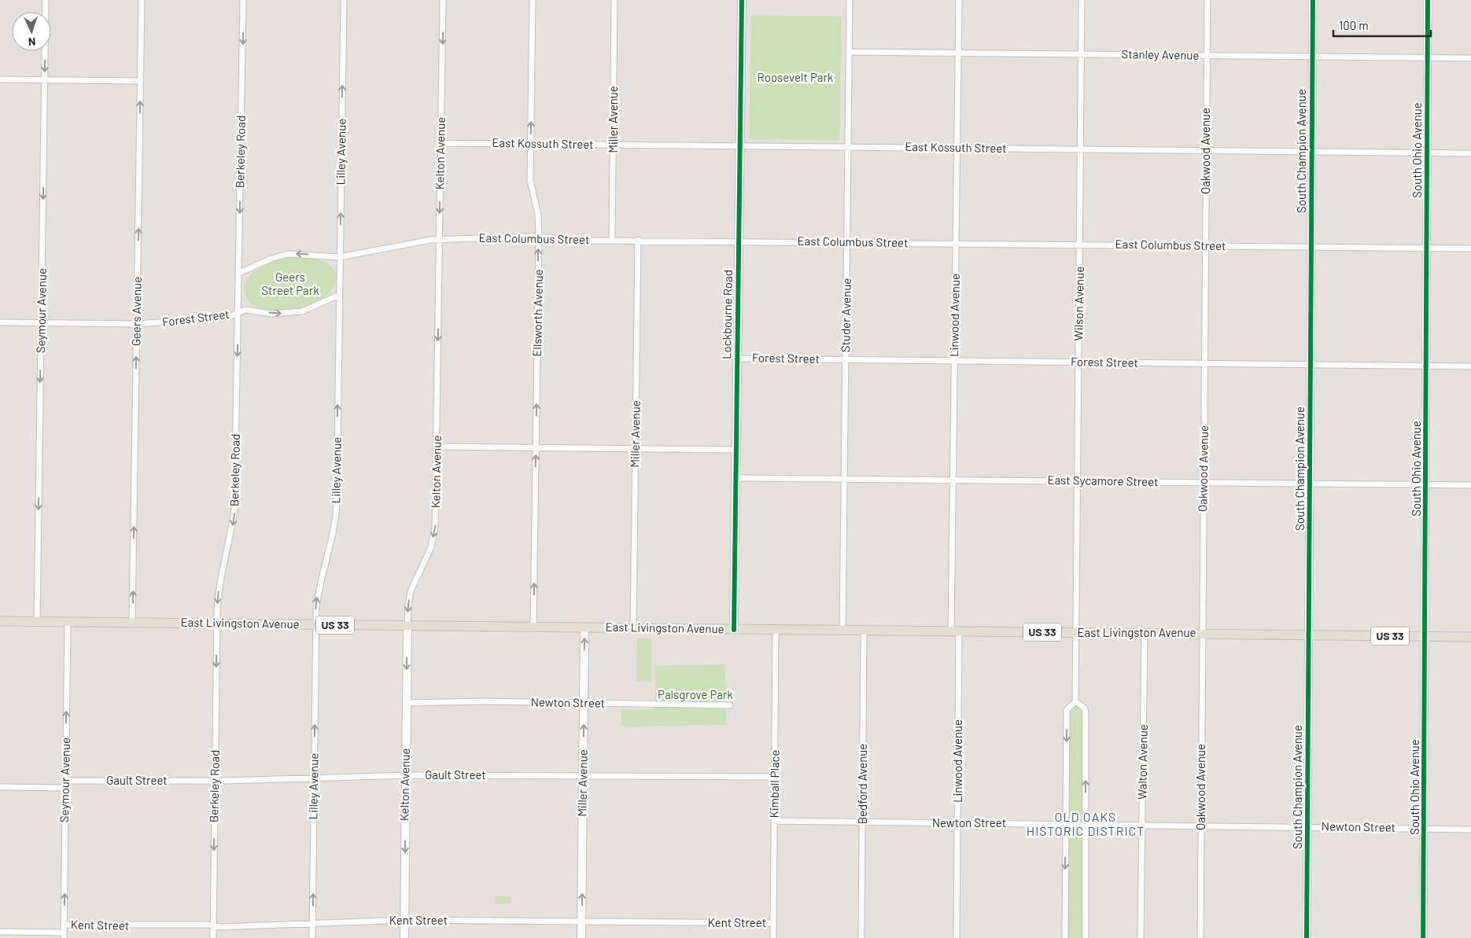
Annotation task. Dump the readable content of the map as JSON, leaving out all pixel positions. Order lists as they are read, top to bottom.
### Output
{
  "streets": {
    "main road": [
      "Miller Avenue",
      "Kelton Avenue",
      "Lockbourne Road",
      "East Livingston Avenue",
      "US 33"
    ],
    "street": [
      "Stanley Avenue",
      "East Kossuth Street",
      "South Ohio Avenue",
      "Oakwood Avenue",
      "South Champion Avenue",
      "Berkeley Road",
      "Lilley Avenue",
      "East Columbus Street",
      "Wilson Avenue",
      "Seymour Avenue",
      "Geers Avenue",
      "Ellsworth Avenue",
      "Studer Avenue",
      "Linwood Avenue",
      "Forest Street",
      "East Sycamore Street",
      "Newton Street",
      "Walton Avenue",
      "Gault Street",
      "Kimball Place",
      "Bedford Avenue",
      "Kent Street"
    ]
  },
  "crossings": [
    ["Stanley Avenue", "South Ohio Avenue"],
    ["Stanley Avenue", "Oakwood Avenue"],
    ["Stanley Avenue", "South Champion Avenue"],
    ["Stanley Avenue", "Wilson Avenue"],
    ["Stanley Avenue", "Studer Avenue"],
    ["Stanley Avenue", "Linwood Avenue"],
    ["Miller Avenue", "East Kossuth Street"],
    ["Miller Avenue", "East Columbus Street"],
    ["Miller Avenue", "East Livingston Avenue"],
    ["Miller Avenue", "Newton Street"],
    ["Miller Avenue", "Gault Street"],
    ["Miller Avenue", "Kent Street"],
    ["East Kossuth Street", "South Ohio Avenue"],
    ["East Kossuth Street", "Oakwood Avenue"],
    ["East Kossuth Street", "South Champion Avenue"],
    ["East Kossuth Street", "Kelton Avenue"],
    ["East Kossuth Street", "Wilson Avenue"],
    ["East Kossuth Street", "Ellsworth Avenue"],
    ["East Kossuth Street", "Lockbourne Road"],
    ["East Kossuth Street", "Studer Avenue"],
    ["East Kossuth Street", "Linwood Avenue"],
    ["South Ohio Avenue", "East Columbus Street"],
    ["South Ohio Avenue", "Forest Street"],
    ["South Ohio Avenue", "East Sycamore Street"],
    ["South Ohio Avenue", "East Livingston Avenue"],
    ["South Ohio Avenue", "Newton Street"],
    ["Oakwood Avenue", "East Columbus Street"],
    ["Oakwood Avenue", "Forest Street"],
    ["Oakwood Avenue", "East Sycamore Street"],
    ["Oakwood Avenue", "East Livingston Avenue"],
    ["Oakwood Avenue", "Newton Street"],
    ["South Champion Avenue", "East Columbus Street"],
    ["South Champion Avenue", "Forest Street"],
    ["South Champion Avenue", "East Sycamore Street"],
    ["South Champion Avenue", "East Livingston Avenue"],
    ["South Champion Avenue", "Newton Street"],
    ["Berkeley Road", "East Columbus Street"],
    ["Berkeley Road", "Forest Street"],
    ["Berkeley Road", "East Livingston Avenue"],
    ["Berkeley Road", "Gault Street"],
    ["Berkeley Road", "Kent Street"],
    ["Lilley Avenue", "East Columbus Street"],
    ["Lilley Avenue", "Forest Street"],
    ["Lilley Avenue", "East Livingston Avenue"],
    ["Lilley Avenue", "Gault Street"],
    ["Lilley Avenue", "Kent Street"],
    ["Kelton Avenue", "East Columbus Street"],
    ["Kelton Avenue", "East Livingston Avenue"],
    ["Kelton Avenue", "Newton Street"],
    ["Kelton Avenue", "Gault Street"],
    ["Kelton Avenue", "Kent Street"],
    ["East Columbus Street", "Wilson Avenue"],
    ["East Columbus Street", "Ellsworth Avenue"],
    ["East Columbus Street", "Lockbourne Road"],
    ["East Columbus Street", "Studer Avenue"],
    ["East Columbus Street", "Linwood Avenue"],
    ["Wilson Avenue", "Forest Street"],
    ["Wilson Avenue", "East Sycamore Street"],
    ["Wilson Avenue", "East Livingston Avenue"],
    ["Wilson Avenue", "Newton Street"],
    ["Seymour Avenue", "Forest Street"],
    ["Seymour Avenue", "East Livingston Avenue"],
    ["Seymour Avenue", "Gault Street"],
    ["Seymour Avenue", "Kent Street"],
    ["Geers Avenue", "Forest Street"],
    ["Geers Avenue", "East Livingston Avenue"],
    ["Ellsworth Avenue", "East Livingston Avenue"],
    ["Lockbourne Road", "Forest Street"],
    ["Lockbourne Road", "East Sycamore Street"],
    ["Lockbourne Road", "East Livingston Avenue"],
    ["Studer Avenue", "Forest Street"],
    ["Studer Avenue", "East Sycamore Street"],
    ["Studer Avenue", "East Livingston Avenue"],
    ["Linwood Avenue", "Forest Street"],
    ["Linwood Avenue", "East Sycamore Street"],
    ["Linwood Avenue", "East Livingston Avenue"],
    ["Linwood Avenue", "Newton Street"],
    ["East Livingston Avenue", "Walton Avenue"],
    ["East Livingston Avenue", "Kimball Place"],
    ["East Livingston Avenue", "Bedford Avenue"],
    ["Newton Street", "Walton Avenue"],
    ["Newton Street", "Kimball Place"],
    ["Newton Street", "Bedford Avenue"],
    ["Gault Street", "Kimball Place"],
    ["Kimball Place", "Kent Street"]
  ],
  "one_way": [
    "Berkeley Road",
    "Lilley Avenue",
    "Kelton Avenue",
    "Geers Avenue",
    "Ellsworth Avenue"
  ],
  "districts": ["OLD OAKS HISTORIC DISTRICT"],
  "parks": ["Roosevelt Park", "Geers Street Park", "Palsgrove Park"],
  "scale_bar": "100 m",
  "north": "bottom"
}
